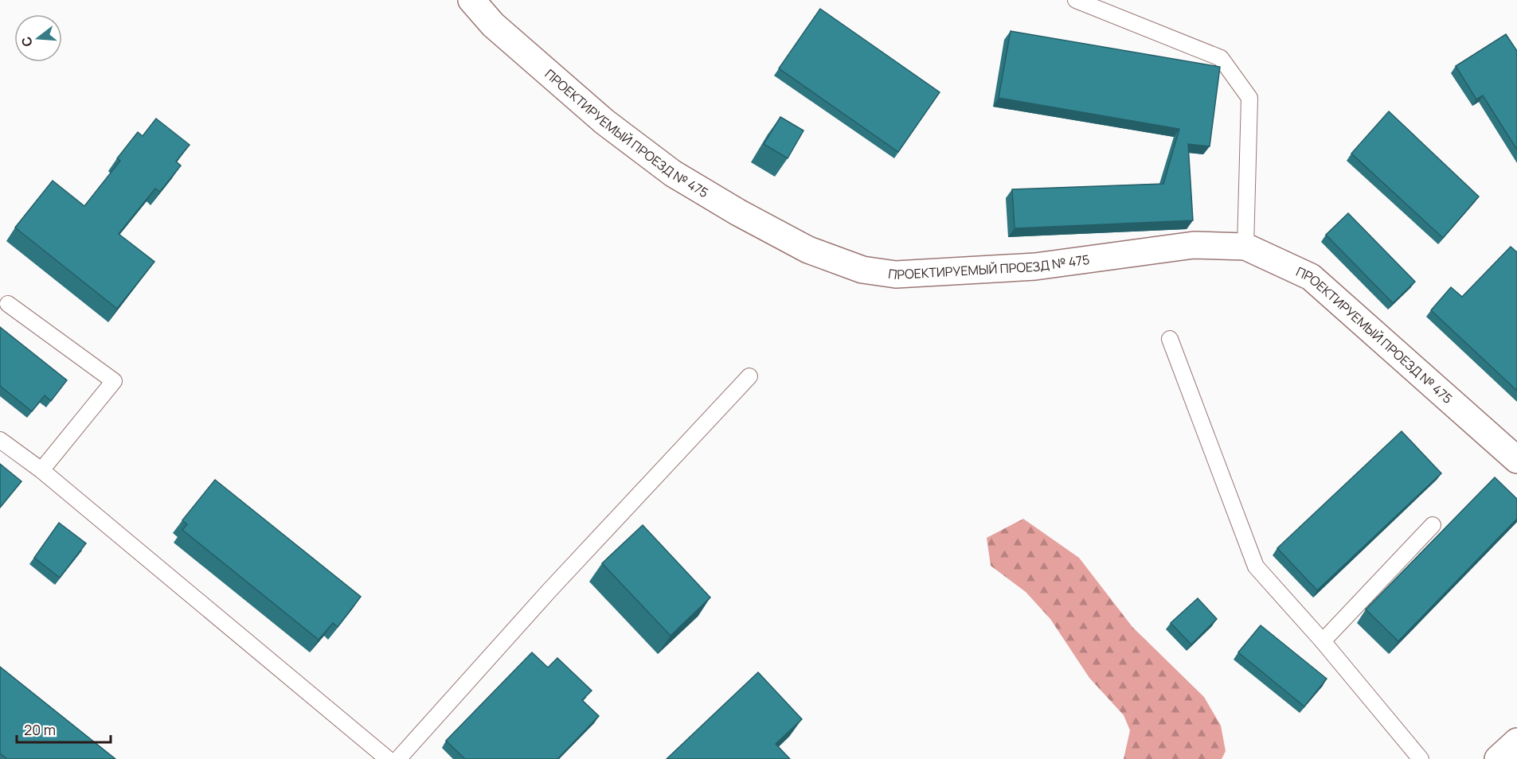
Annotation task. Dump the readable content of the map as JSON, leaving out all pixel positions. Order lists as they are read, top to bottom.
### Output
{
  "streets": {
    "street": ["ПРОЕКТИРУЕМЫЙ ПРОЕЗД № 475"]
  },
  "scale_bar": "20 m",
  "north": "left"
}
